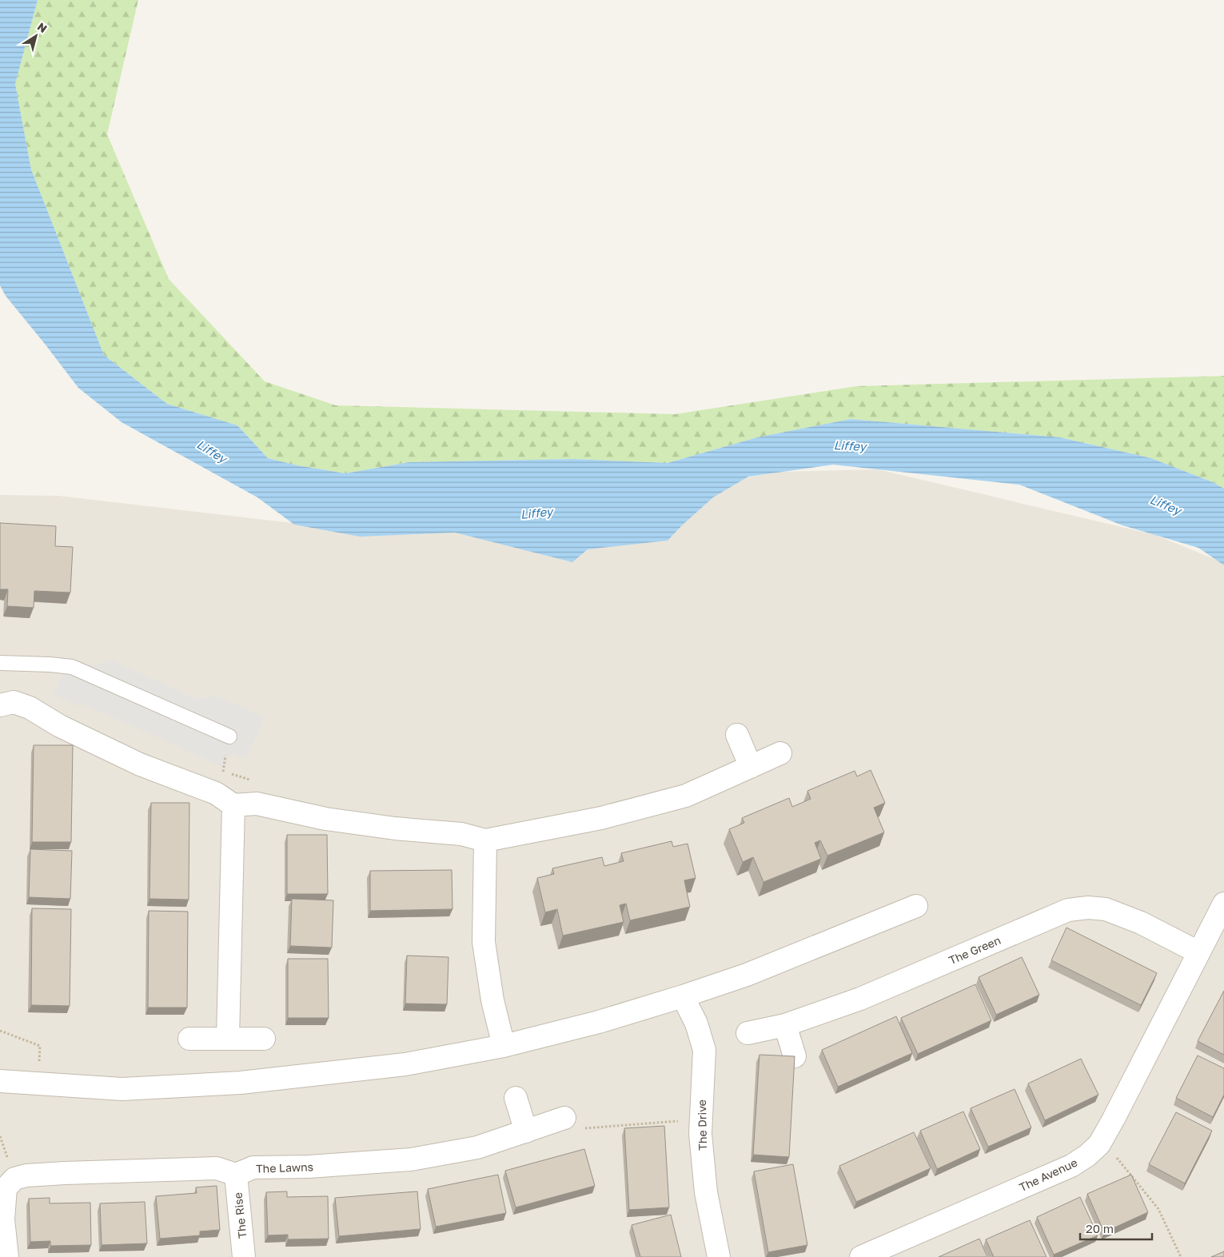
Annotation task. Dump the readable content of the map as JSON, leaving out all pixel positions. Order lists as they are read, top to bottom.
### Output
{
  "streets": {
    "street": [
      "The Green",
      "The Drive",
      "The Lawns",
      "The Avenue",
      "The Rise"
    ]
  },
  "crossings": [
    ["The Green", "The Avenue"],
    ["The Lawns", "The Rise"]
  ],
  "water": ["Liffey"],
  "scale_bar": "20 m",
  "north": "top right"
}
